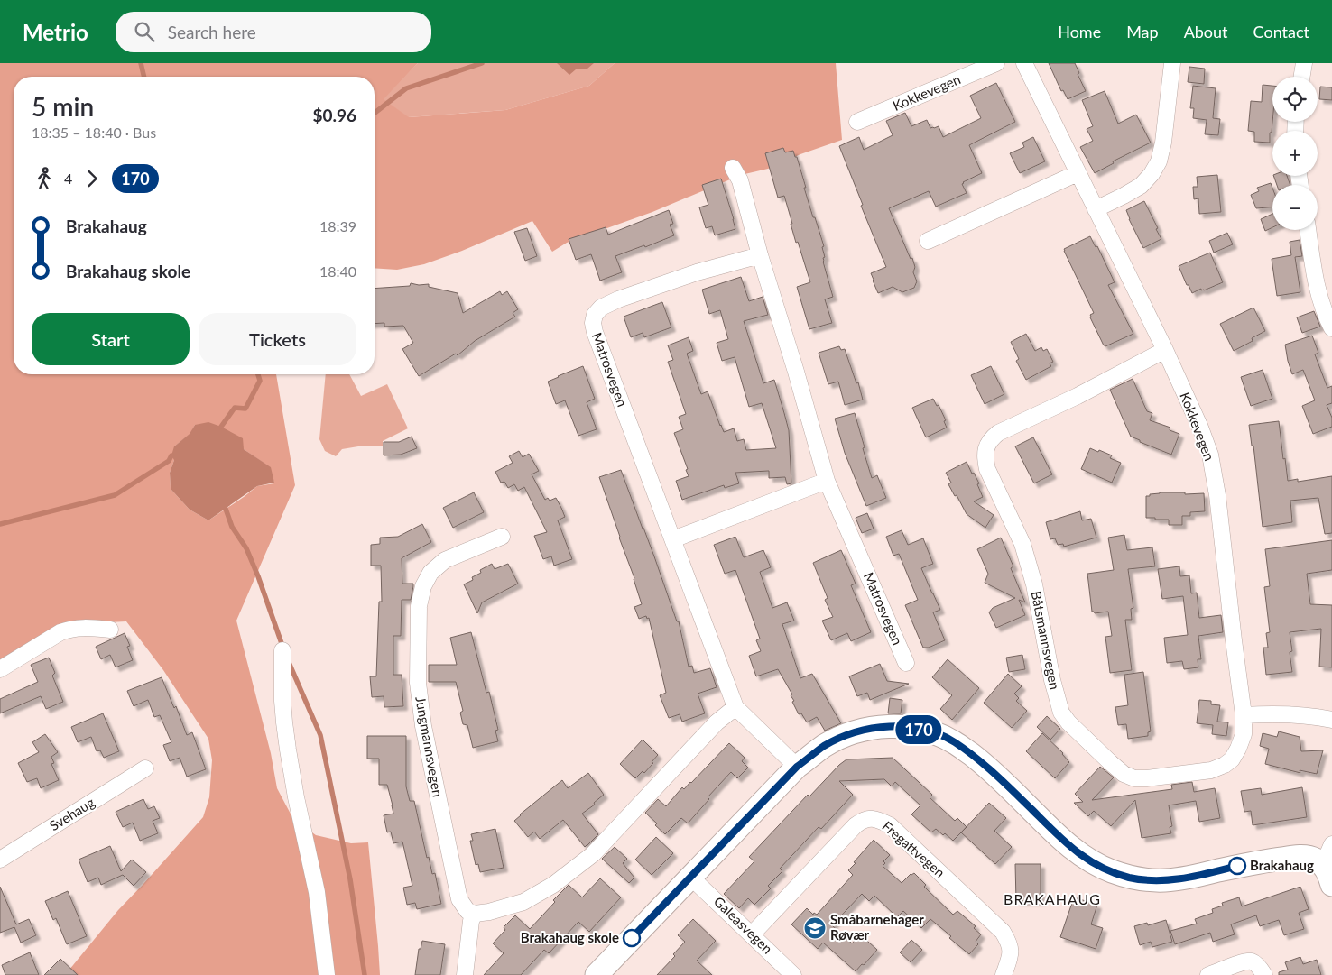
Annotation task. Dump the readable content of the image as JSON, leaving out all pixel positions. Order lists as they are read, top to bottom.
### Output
{
  "streets": {
    "street": [
      "Kokkevegen",
      "Matrosvegen",
      "Båtsmannsvegen",
      "Jungmannsvegen",
      "Svehaug",
      "Fregattvegen",
      "Galeasvegen"
    ]
  },
  "crossings": [
    ["Kokkevegen", "Båtsmannsvegen"],
    ["Fregattvegen", "Galeasvegen"]
  ],
  "districts": ["BRAKAHAUG"],
  "places": {
    "other": ["Brakahaug", "Brakahaug skole"],
    "school or university": ["Småbarnehager Røvær"]
  },
  "lines": ["bus line 170"],
  "page": {
    "header": "Metrio",
    "search": "Search here",
    "nav": [
      "Home",
      "Map",
      "About",
      "Contact"
    ],
    "on_map": "170",
    "map_buttons": ["+", "−"],
    "heading": ["5 min", "18:35 – 18:40 · Bus", "$0.96"],
    "legs": ["4", "170"],
    "list": [
      {
        "name": "Brakahaug",
        "value": "18:39"
      },
      {
        "name": "Brakahaug skole",
        "value": "18:40"
      }
    ],
    "buttons": ["Start", "Tickets"]
  }
}
